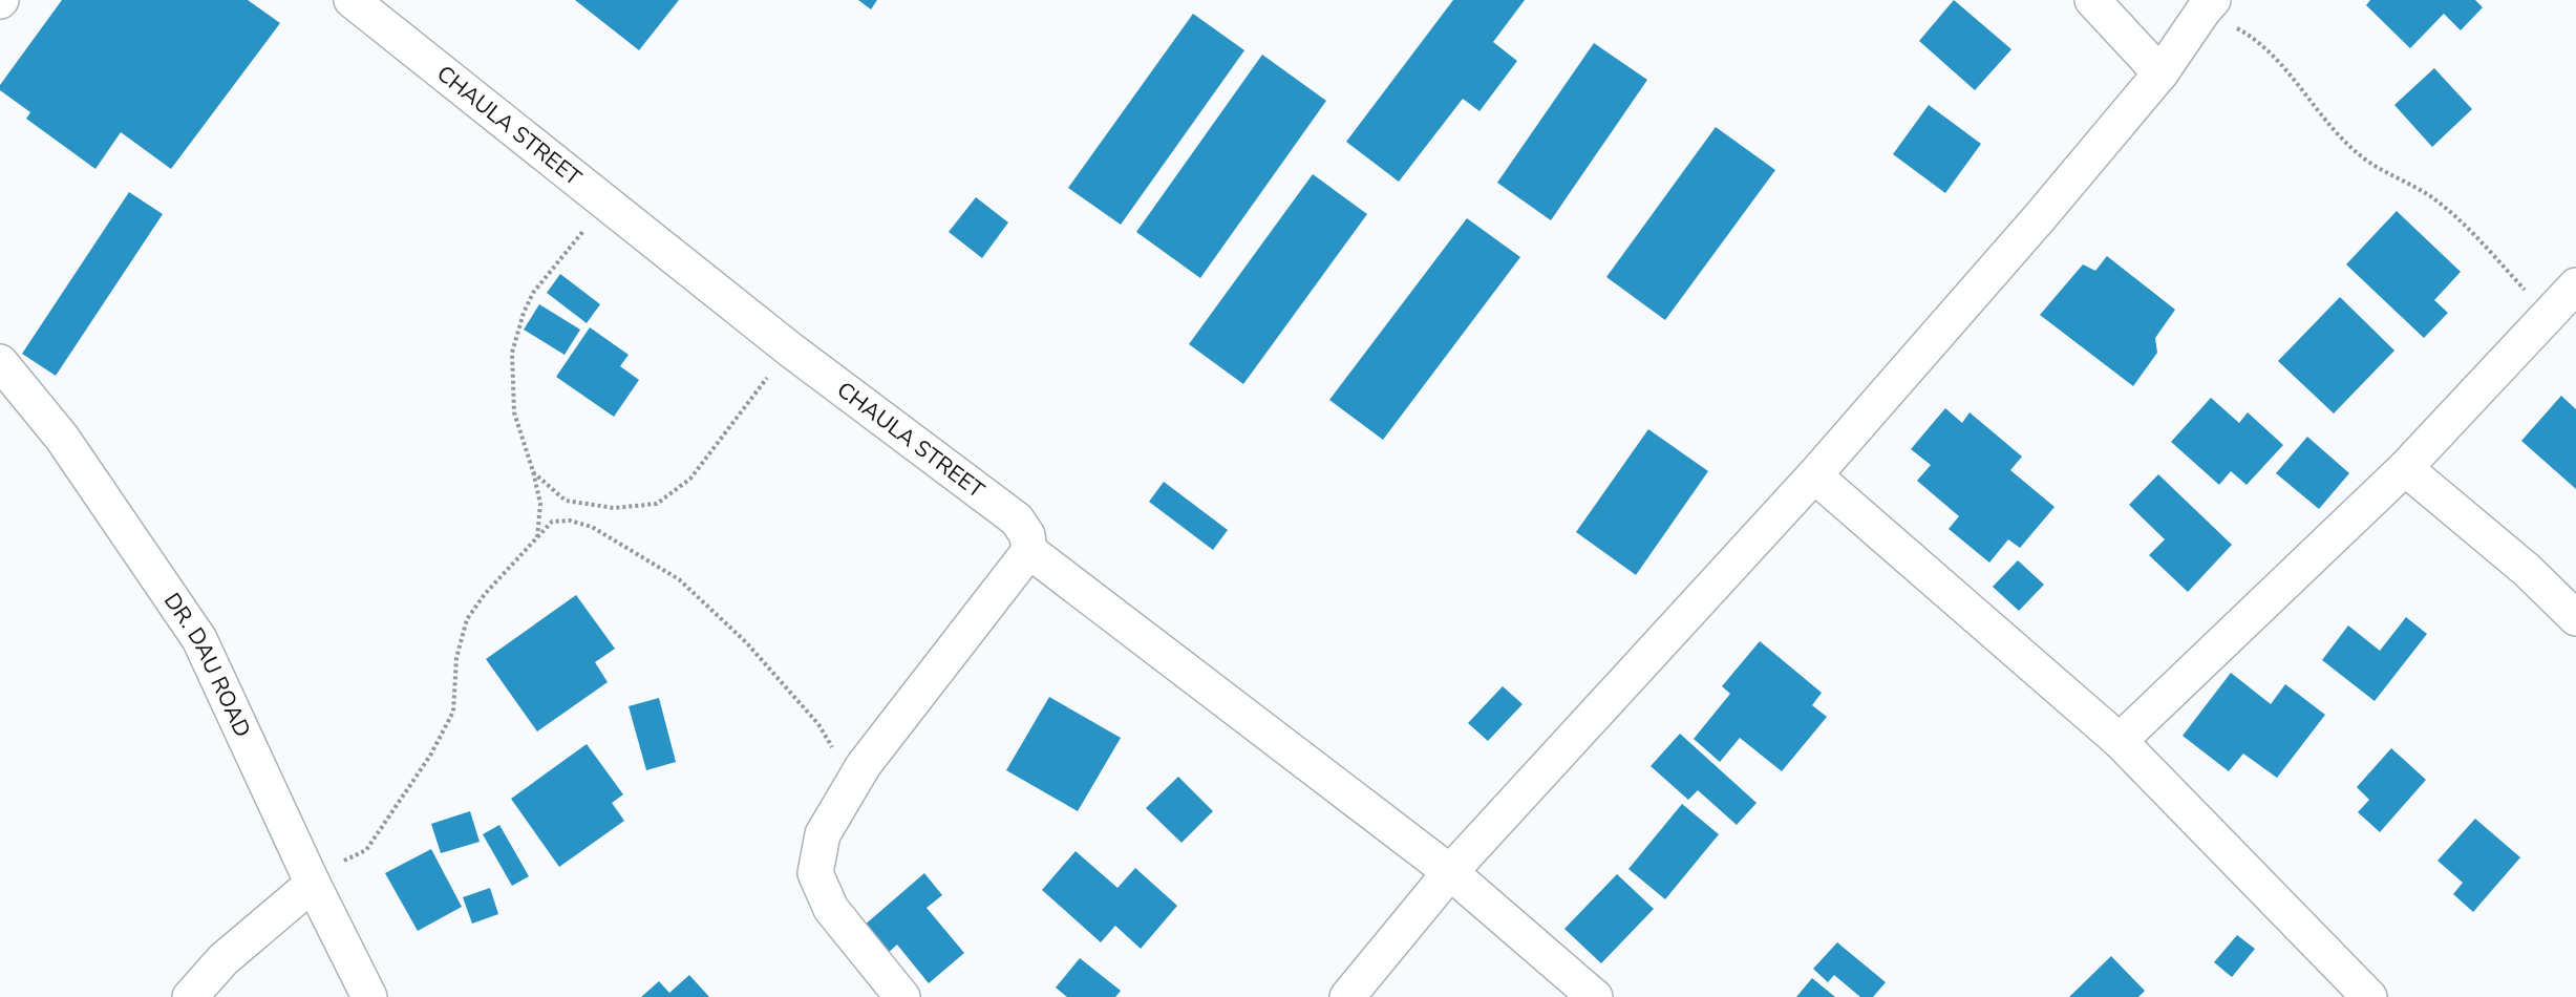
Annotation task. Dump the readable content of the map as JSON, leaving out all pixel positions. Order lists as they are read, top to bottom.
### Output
{
  "streets": {
    "street": ["CHAULA STREET", "DR. DAU ROAD"]
  }
}
